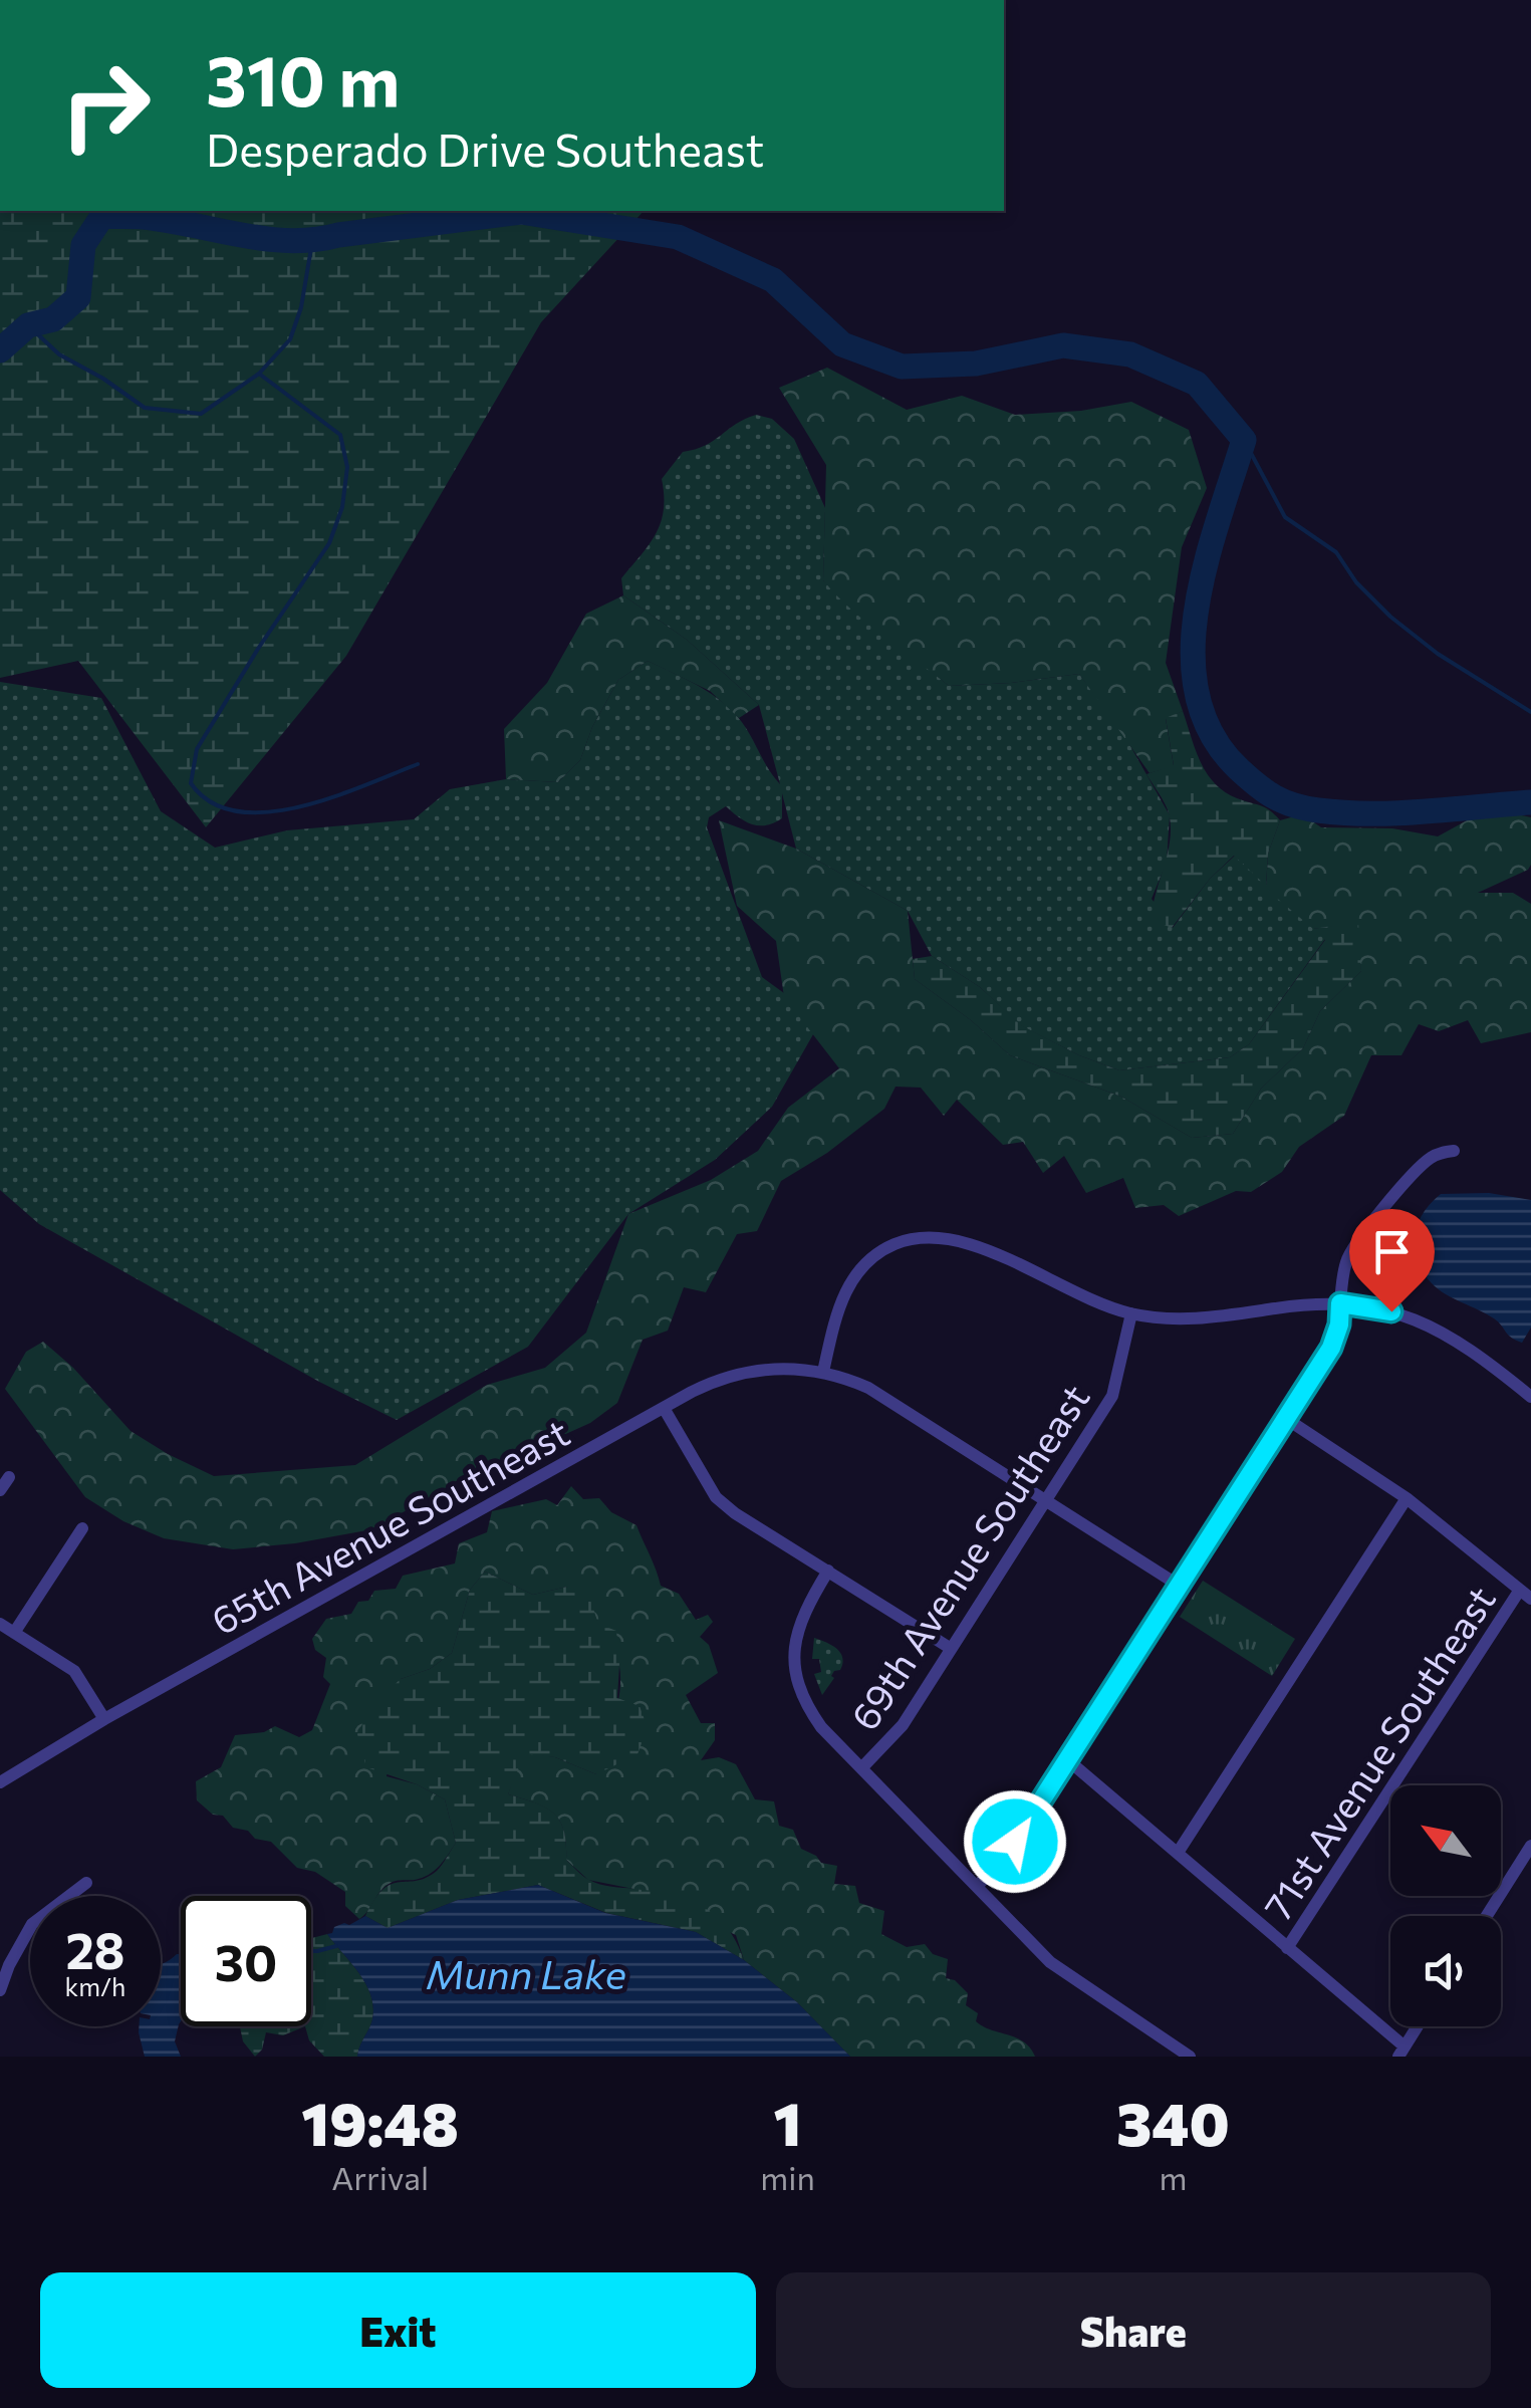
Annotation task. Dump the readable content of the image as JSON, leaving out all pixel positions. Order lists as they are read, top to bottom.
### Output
{
  "streets": {
    "street": ["65th Avenue Southeast", "69th Avenue Southeast", "71st Avenue Southeast"]
  },
  "crossings": [
    ["65th Avenue Southeast", "69th Avenue Southeast"]
  ],
  "water": ["Munn Lake"],
  "north": "top left",
  "page": {
    "turn": ["310 m", "Desperado Drive Southeast"],
    "speed": "28 km/h",
    "limit": "30",
    "eta": [
      "19:48",
      "Arrival",
      "1",
      "min",
      "340",
      "m"
    ],
    "buttons": ["Exit", "Share"]
  }
}
